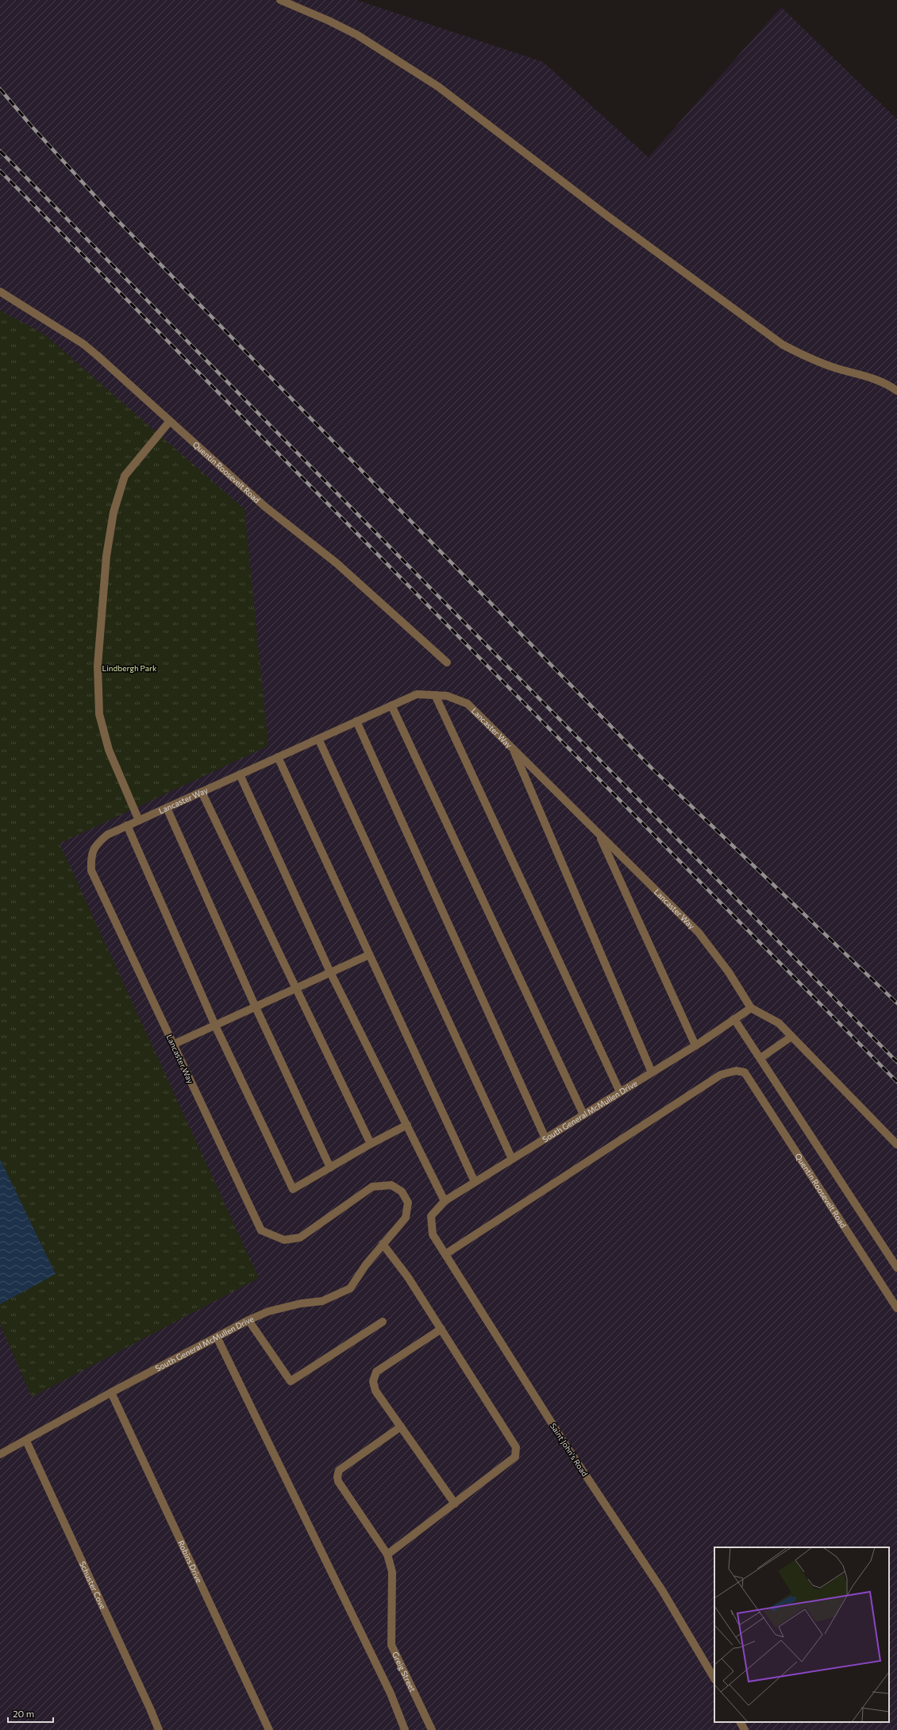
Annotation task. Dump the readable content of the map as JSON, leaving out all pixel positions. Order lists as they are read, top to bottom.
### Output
{
  "streets": {
    "street": [
      "Quentin Roosevelt Road",
      "Lancaster Way",
      "South General McMullen Drive",
      "Saint John's Road",
      "Robins Drive",
      "Schuster Cove",
      "Greig Street"
    ]
  },
  "crossings": [
    ["Quentin Roosevelt Road", "Saint John's Road"],
    ["Lancaster Way", "South General McMullen Drive"],
    ["South General McMullen Drive", "Saint John's Road"],
    ["South General McMullen Drive", "Robins Drive"],
    ["South General McMullen Drive", "Schuster Cove"]
  ],
  "parks": ["Lindbergh Park"],
  "scale_bar": "20 m"
}
